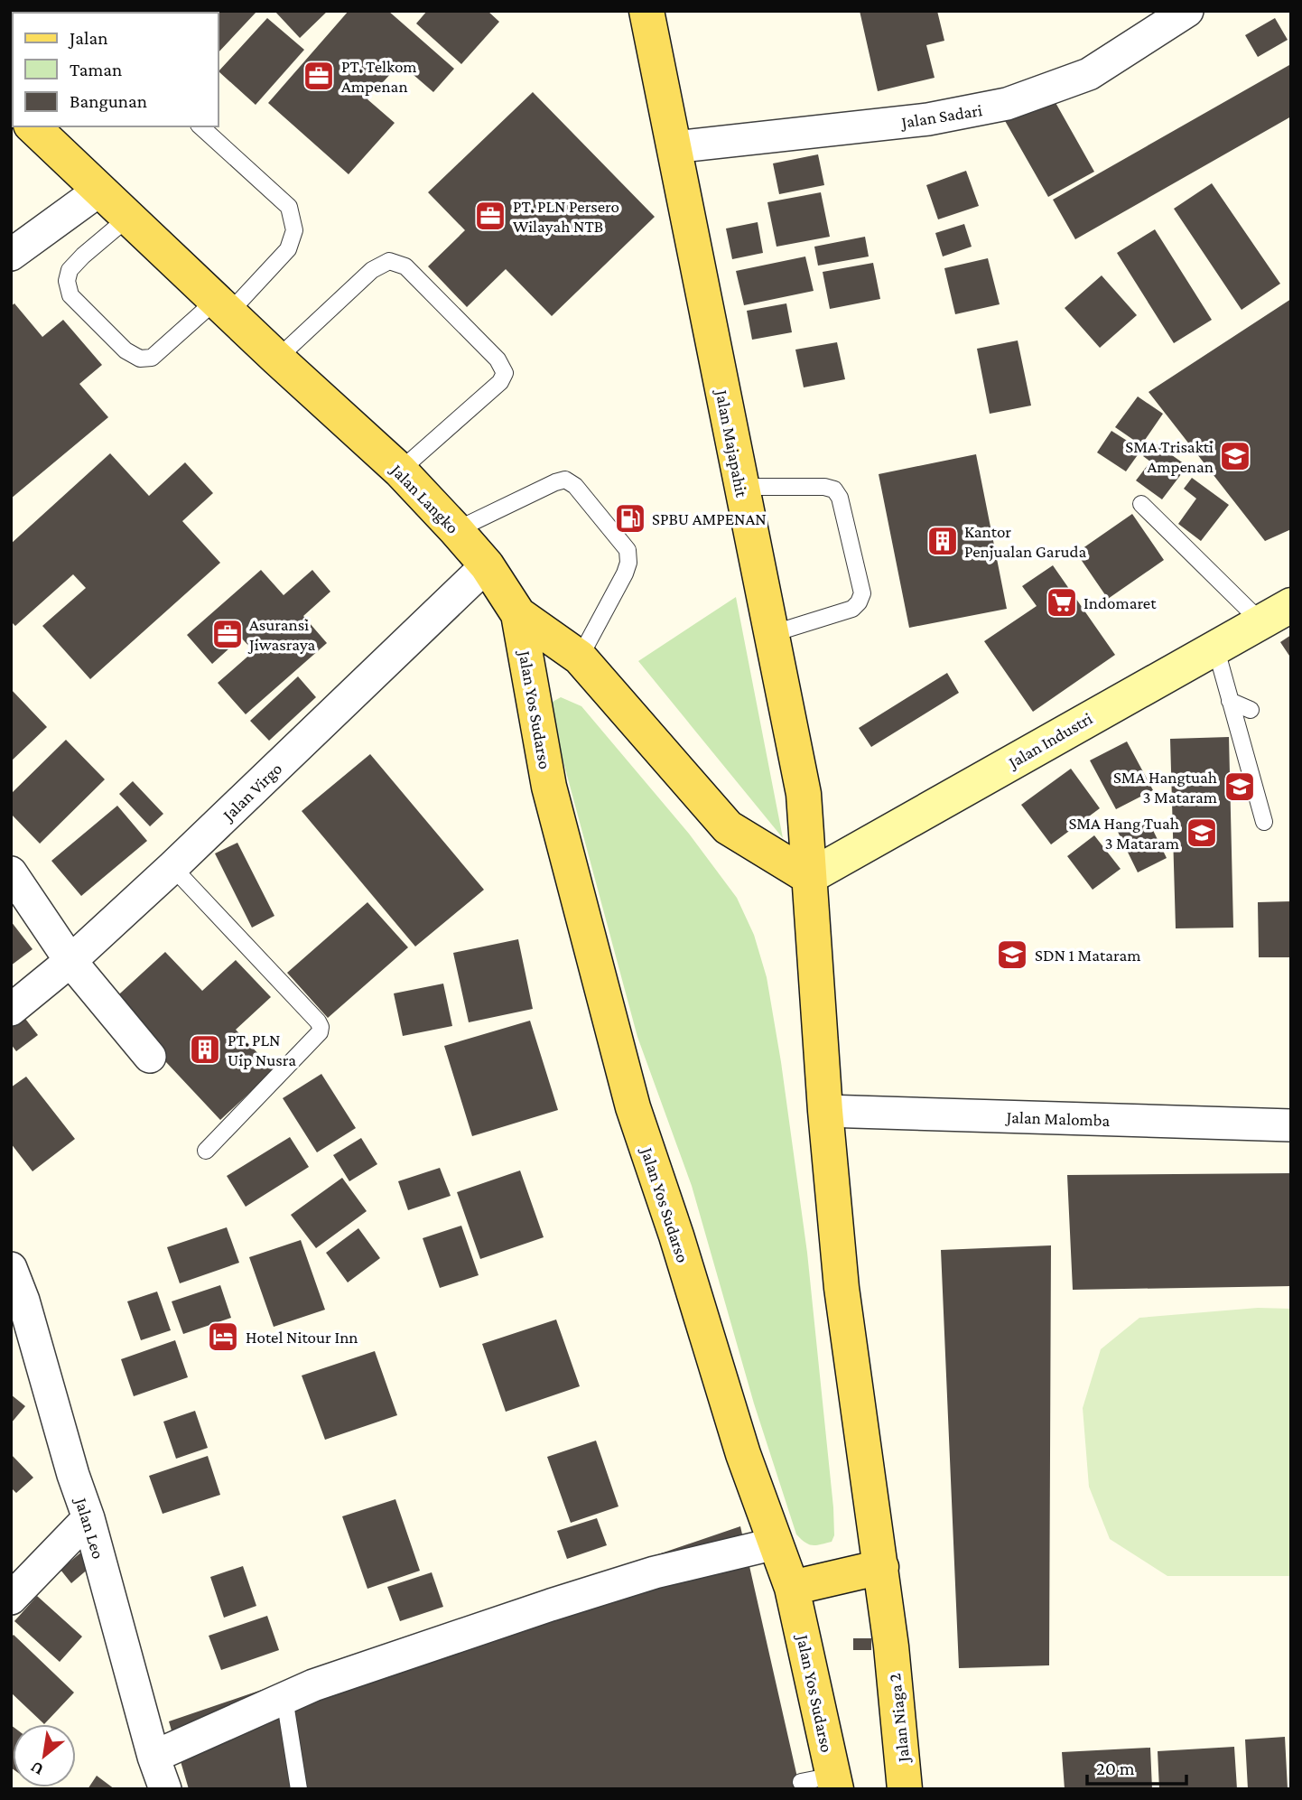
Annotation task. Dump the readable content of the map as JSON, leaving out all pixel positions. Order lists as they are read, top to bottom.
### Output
{
  "streets": {
    "main road": [
      "Jalan Majapahit",
      "Jalan Langko",
      "Jalan Yos Sudarso",
      "Jalan Niaga 2"
    ],
    "street": [
      "Jalan Sadari",
      "Jalan Industri",
      "Jalan Virgo",
      "Jalan Malomba",
      "Jalan Leo"
    ]
  },
  "crossings": [
    ["Jalan Sadari", "Jalan Majapahit"],
    ["Jalan Majapahit", "Jalan Langko"],
    ["Jalan Majapahit", "Jalan Industri"],
    ["Jalan Langko", "Jalan Yos Sudarso"],
    ["Jalan Langko", "Jalan Industri"],
    ["Jalan Langko", "Jalan Virgo"]
  ],
  "places": {
    "office": ["PT. Telkom Ampenan", "PT. PLN Persero Wilayah NTB", "Asuransi Jiwasraya"],
    "school or university": [
      "SMA Trisakti Ampenan",
      "SMA Hangtuah 3 Mataram",
      "SMA Hang Tuah 3 Mataram",
      "SDN 1 Mataram"
    ],
    "fuel station": ["SPBU AMPENAN"],
    "building": ["Kantor Penjualan Garuda", "PT. PLN Uip Nusra"],
    "supermarket": ["Indomaret"],
    "hotel": ["Hotel Nitour Inn"]
  },
  "legend": ["Jalan", "Taman", "Bangunan"],
  "scale_bar": "20 m",
  "north": "bottom left"
}
